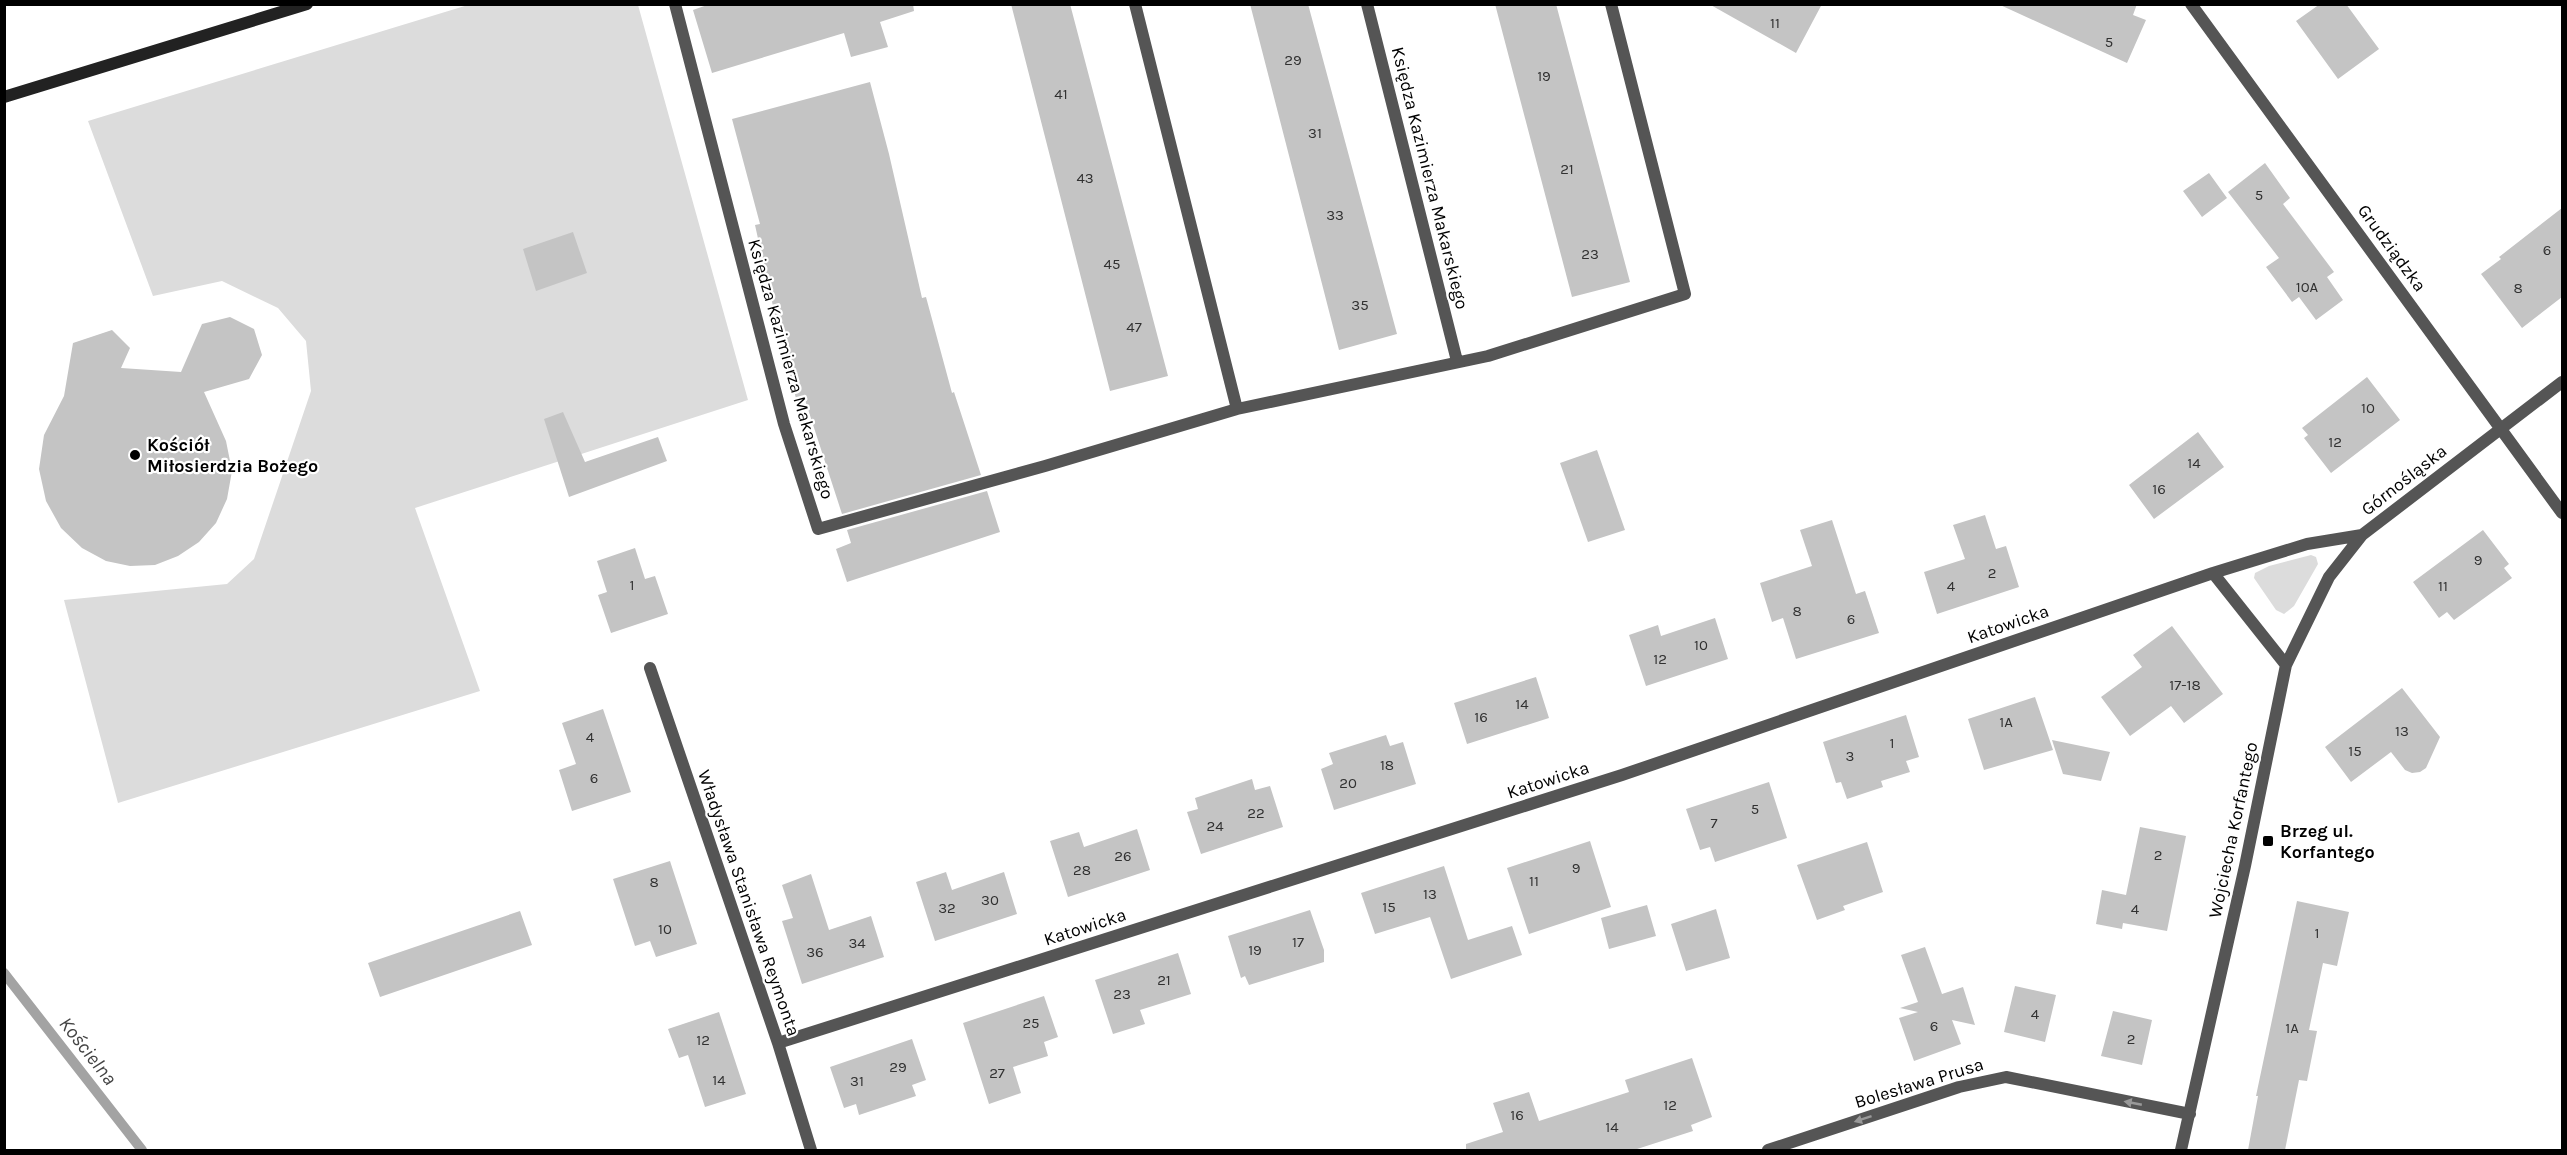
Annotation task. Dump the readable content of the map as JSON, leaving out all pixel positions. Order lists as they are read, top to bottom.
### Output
{
  "streets": {
    "street": [
      "Księdza Kazimierza Makarskiego",
      "Grudziądzka",
      "Górnośląska",
      "Katowicka",
      "Wojciecha Korfantego",
      "Władysława Stanisława Reymonta",
      "Bolesława Prusa"
    ]
  },
  "crossings": [
    ["Grudziądzka", "Górnośląska"],
    ["Górnośląska", "Katowicka"],
    ["Górnośląska", "Wojciecha Korfantego"],
    ["Katowicka", "Władysława Stanisława Reymonta"],
    ["Wojciecha Korfantego", "Bolesława Prusa"]
  ],
  "one_way": ["Bolesława Prusa"],
  "water": ["Kościelna"],
  "places": {
    "other": ["Kościół Miłosierdzia Bożego"],
    "transit": ["Brzeg ul. Korfantego"]
  },
  "house_numbers": [
    "11",
    "5",
    "29",
    "19",
    "41",
    "31",
    "21",
    "43",
    "5",
    "33",
    "6",
    "23",
    "45",
    "10A",
    "8",
    "35",
    "47",
    "10",
    "12",
    "14",
    "16",
    "9",
    "2",
    "1",
    "4",
    "11",
    "8",
    "6",
    "10",
    "12",
    "17-18",
    "14",
    "16",
    "1A",
    "13",
    "4",
    "1",
    "15",
    "3",
    "18",
    "6",
    "20",
    "5",
    "22",
    "7",
    "24",
    "2",
    "26",
    "9",
    "28",
    "11",
    "8",
    "13",
    "30",
    "15",
    "32",
    "4",
    "10",
    "1",
    "17",
    "34",
    "19",
    "36",
    "21",
    "23",
    "4",
    "25",
    "6",
    "1A",
    "2",
    "12",
    "29",
    "27",
    "14",
    "31",
    "12",
    "16",
    "14"
  ]
}
